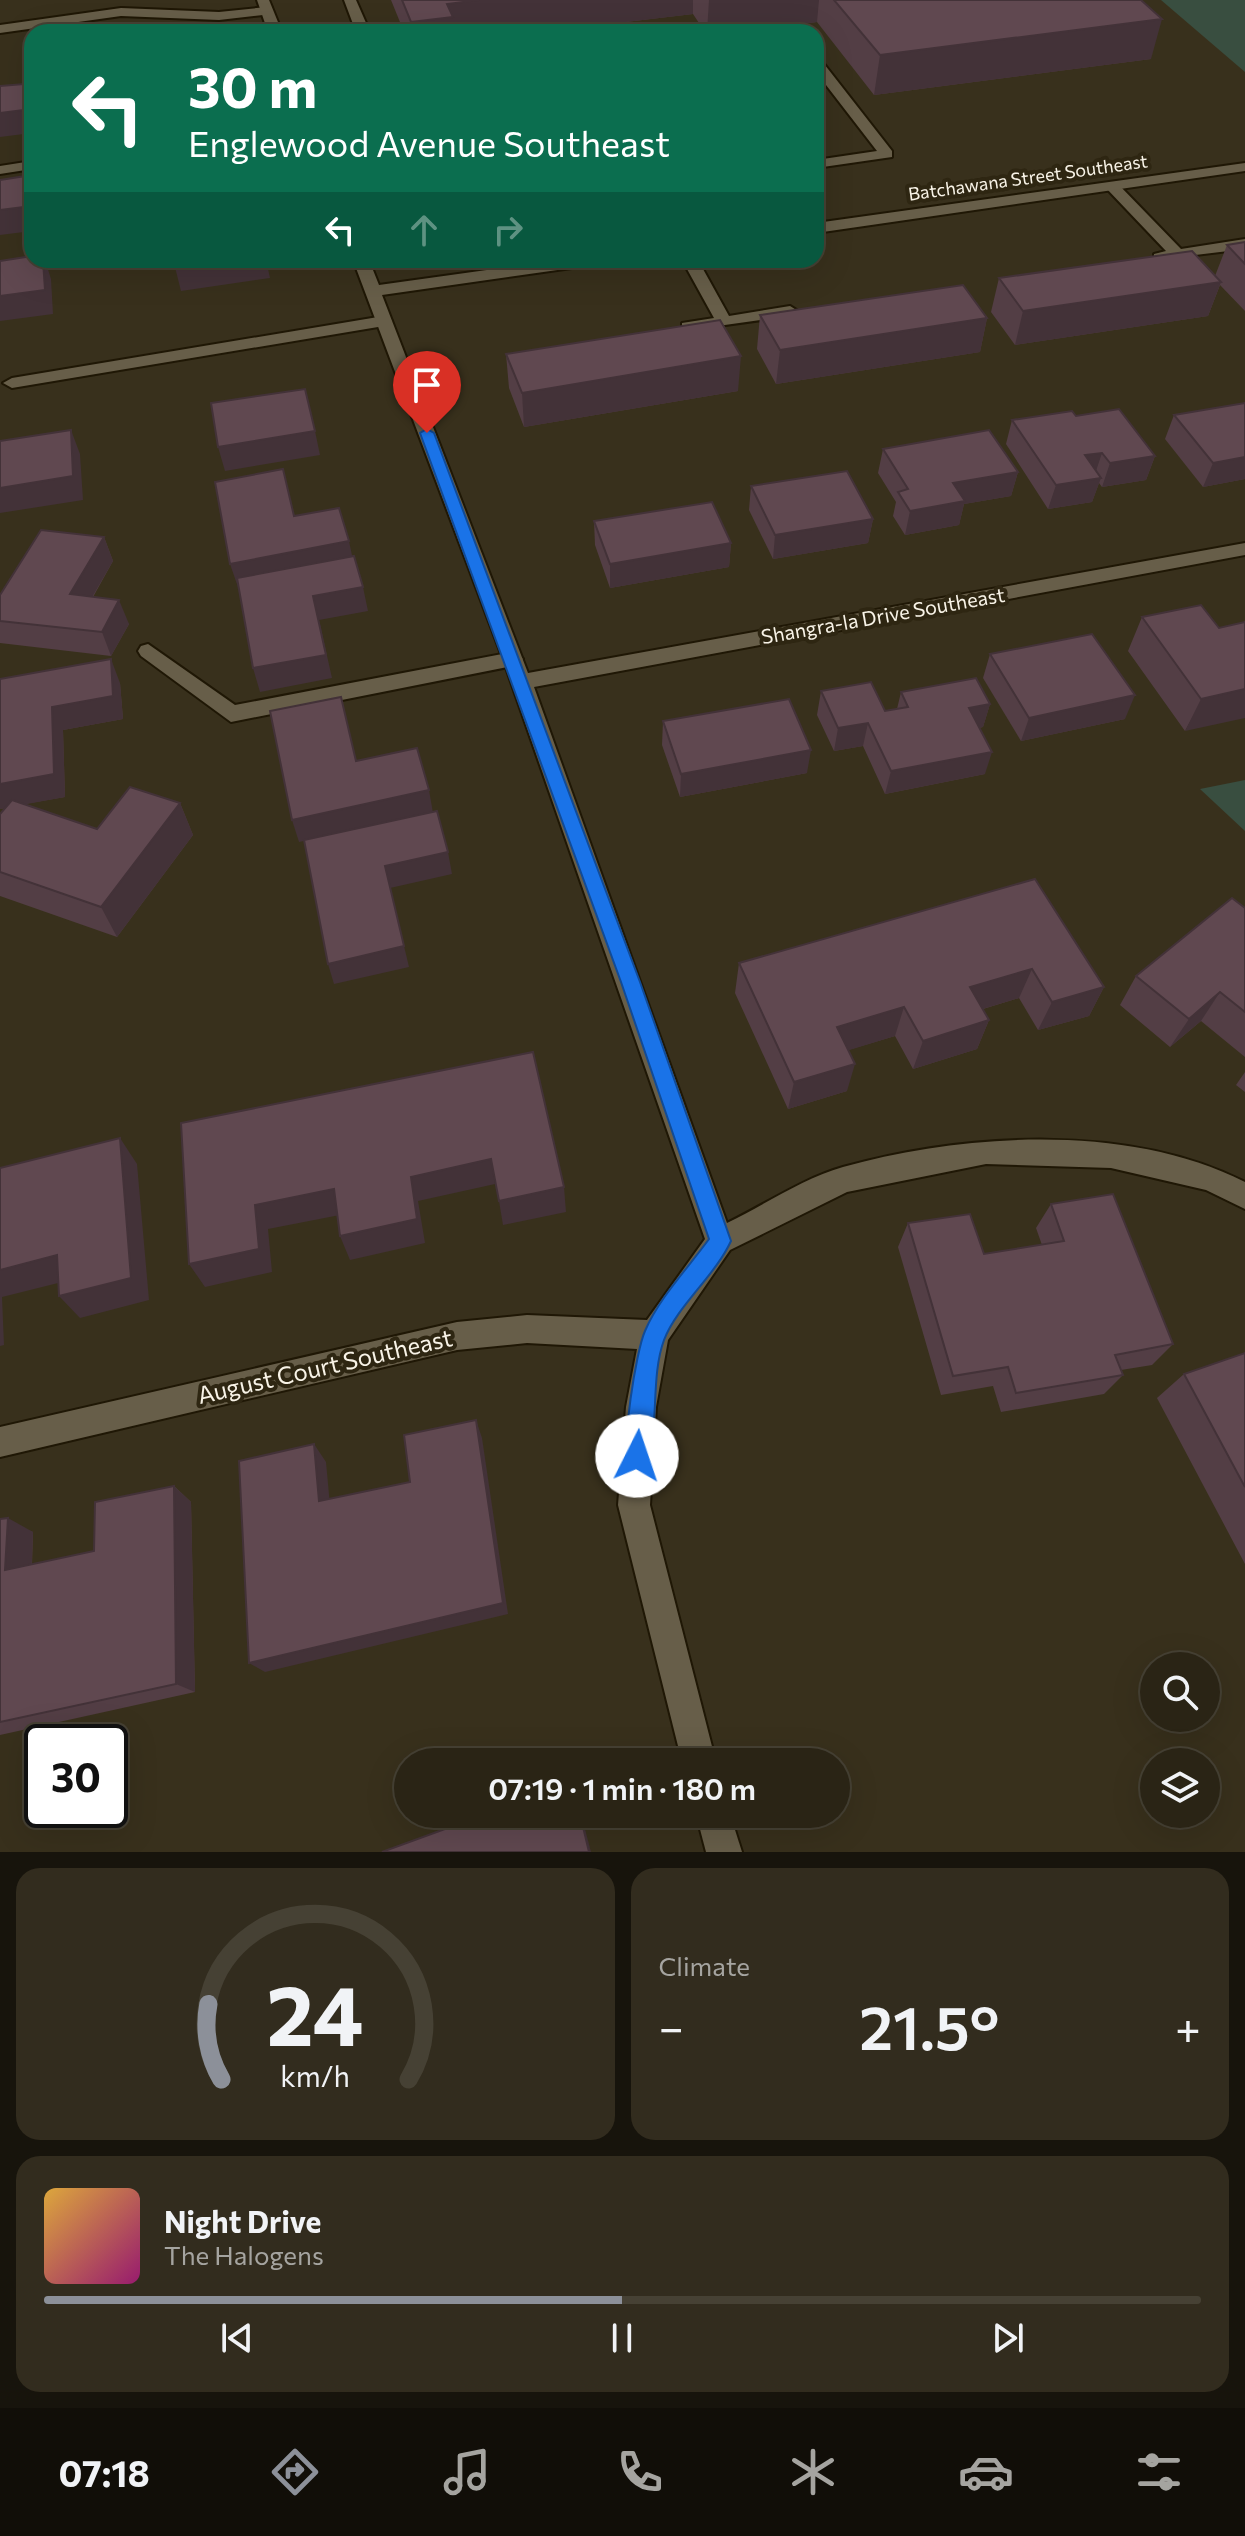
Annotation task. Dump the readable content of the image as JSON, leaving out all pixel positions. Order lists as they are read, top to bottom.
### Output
{
  "streets": {
    "street": ["Batchawana Street Southeast", "Shangra-la Drive Southeast", "August Court Southeast"]
  },
  "page": {
    "turn": ["30 m", "Englewood Avenue Southeast"],
    "limit": "30",
    "trip": "07:19 · 1 min · 180 m",
    "tile": "Climate",
    "heat": ["−", "21.5°", "+"],
    "song": ["Night Drive", "The Halogens"],
    "tabs": "07:18",
    "gauge": ["24", "km/h"]
  }
}
